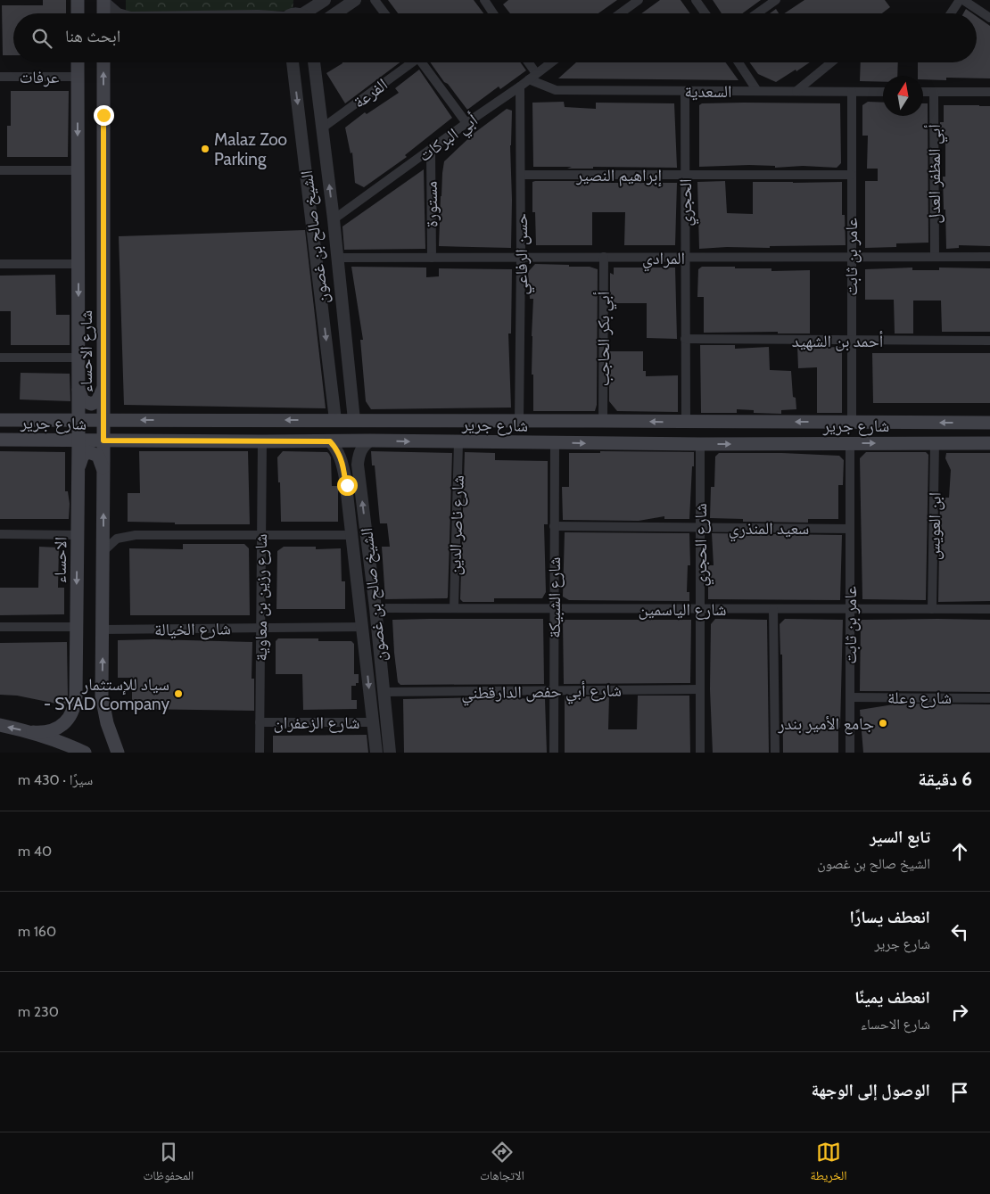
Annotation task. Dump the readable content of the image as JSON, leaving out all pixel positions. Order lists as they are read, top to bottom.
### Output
{
  "streets": {
    "main road": ["شارع الاحساء", "شارع جرير", "الاحساء"],
    "street": [
      "عرفات",
      "السعدية",
      "الفرعة",
      "أبي البركات",
      "أبي المظفر العدل",
      "إبراهيم النصير",
      "الحجري",
      "مستورة",
      "الشيخ صالح بن غصون",
      "حسن الرفاعي",
      "عامر بن ثابت",
      "المرادي",
      "أبي بكر الحاجب",
      "أحمد بن الشهيد",
      "شارع ناصر الدين",
      "ابن العويس",
      "سعيد المنذري",
      "شارع الحجري",
      "شارع رزين بن معاوية",
      "شارع الشبيكة",
      "شارع الياسمين",
      "شارع الخيالة",
      "شارع أبي حفص الدارقطني",
      "شارع وعلة",
      "شارع الزعفران"
    ]
  },
  "crossings": [
    ["عرفات", "شارع الاحساء"],
    ["السعدية", "أبي البركات"],
    ["السعدية", "الحجري"],
    ["السعدية", "عامر بن ثابت"],
    ["الفرعة", "الشيخ صالح بن غصون"],
    ["أبي البركات", "مستورة"],
    ["أبي البركات", "الشيخ صالح بن غصون"],
    ["أبي البركات", "حسن الرفاعي"],
    ["أبي المظفر العدل", "المرادي"],
    ["إبراهيم النصير", "الحجري"],
    ["إبراهيم النصير", "حسن الرفاعي"],
    ["إبراهيم النصير", "عامر بن ثابت"],
    ["الحجري", "المرادي"],
    ["الحجري", "أحمد بن الشهيد"],
    ["الحجري", "شارع جرير"],
    ["مستورة", "المرادي"],
    ["الشيخ صالح بن غصون", "المرادي"],
    ["الشيخ صالح بن غصون", "شارع جرير"],
    ["الشيخ صالح بن غصون", "شارع الياسمين"],
    ["الشيخ صالح بن غصون", "شارع الخيالة"],
    ["الشيخ صالح بن غصون", "شارع أبي حفص الدارقطني"],
    ["الشيخ صالح بن غصون", "شارع الزعفران"],
    ["حسن الرفاعي", "المرادي"],
    ["حسن الرفاعي", "شارع جرير"],
    ["عامر بن ثابت", "المرادي"],
    ["عامر بن ثابت", "أحمد بن الشهيد"],
    ["عامر بن ثابت", "شارع جرير"],
    ["عامر بن ثابت", "سعيد المنذري"],
    ["عامر بن ثابت", "شارع الياسمين"],
    ["عامر بن ثابت", "شارع وعلة"],
    ["المرادي", "أبي بكر الحاجب"],
    ["أبي بكر الحاجب", "شارع جرير"],
    ["شارع الاحساء", "شارع جرير"],
    ["شارع الاحساء", "الاحساء"],
    ["شارع الاحساء", "شارع الخيالة"],
    ["شارع جرير", "شارع ناصر الدين"],
    ["شارع جرير", "ابن العويس"],
    ["شارع جرير", "شارع الحجري"],
    ["شارع جرير", "الاحساء"],
    ["شارع جرير", "شارع رزين بن معاوية"],
    ["شارع جرير", "شارع الشبيكة"],
    ["شارع ناصر الدين", "شارع الياسمين"],
    ["ابن العويس", "شارع الياسمين"],
    ["سعيد المنذري", "شارع الحجري"],
    ["سعيد المنذري", "شارع الشبيكة"],
    ["شارع الحجري", "شارع الياسمين"],
    ["شارع الحجري", "شارع أبي حفص الدارقطني"],
    ["شارع رزين بن معاوية", "شارع الخيالة"],
    ["شارع رزين بن معاوية", "شارع الزعفران"],
    ["شارع الشبيكة", "شارع الياسمين"],
    ["شارع الشبيكة", "شارع أبي حفص الدارقطني"]
  ],
  "places": ["Malaz Zoo Parking", "سياد للإستثمار - SYAD Company", "جامع الأمير بندر"],
  "north": "top",
  "page": {
    "search": "ابحث هنا",
    "heading": ["6 دقيقة", "سيرًا · 430 m"],
    "list": [
      ["تابع السير", "الشيخ صالح بن غصون", "40 m"],
      ["انعطف يسارًا", "شارع جرير", "160 m"],
      ["انعطف يمينًا", "شارع الاحساء", "230 m"],
      "الوصول إلى الوجهة"
    ],
    "nav": ["الخريطة", "الاتجاهات", "المحفوظات"]
  }
}
